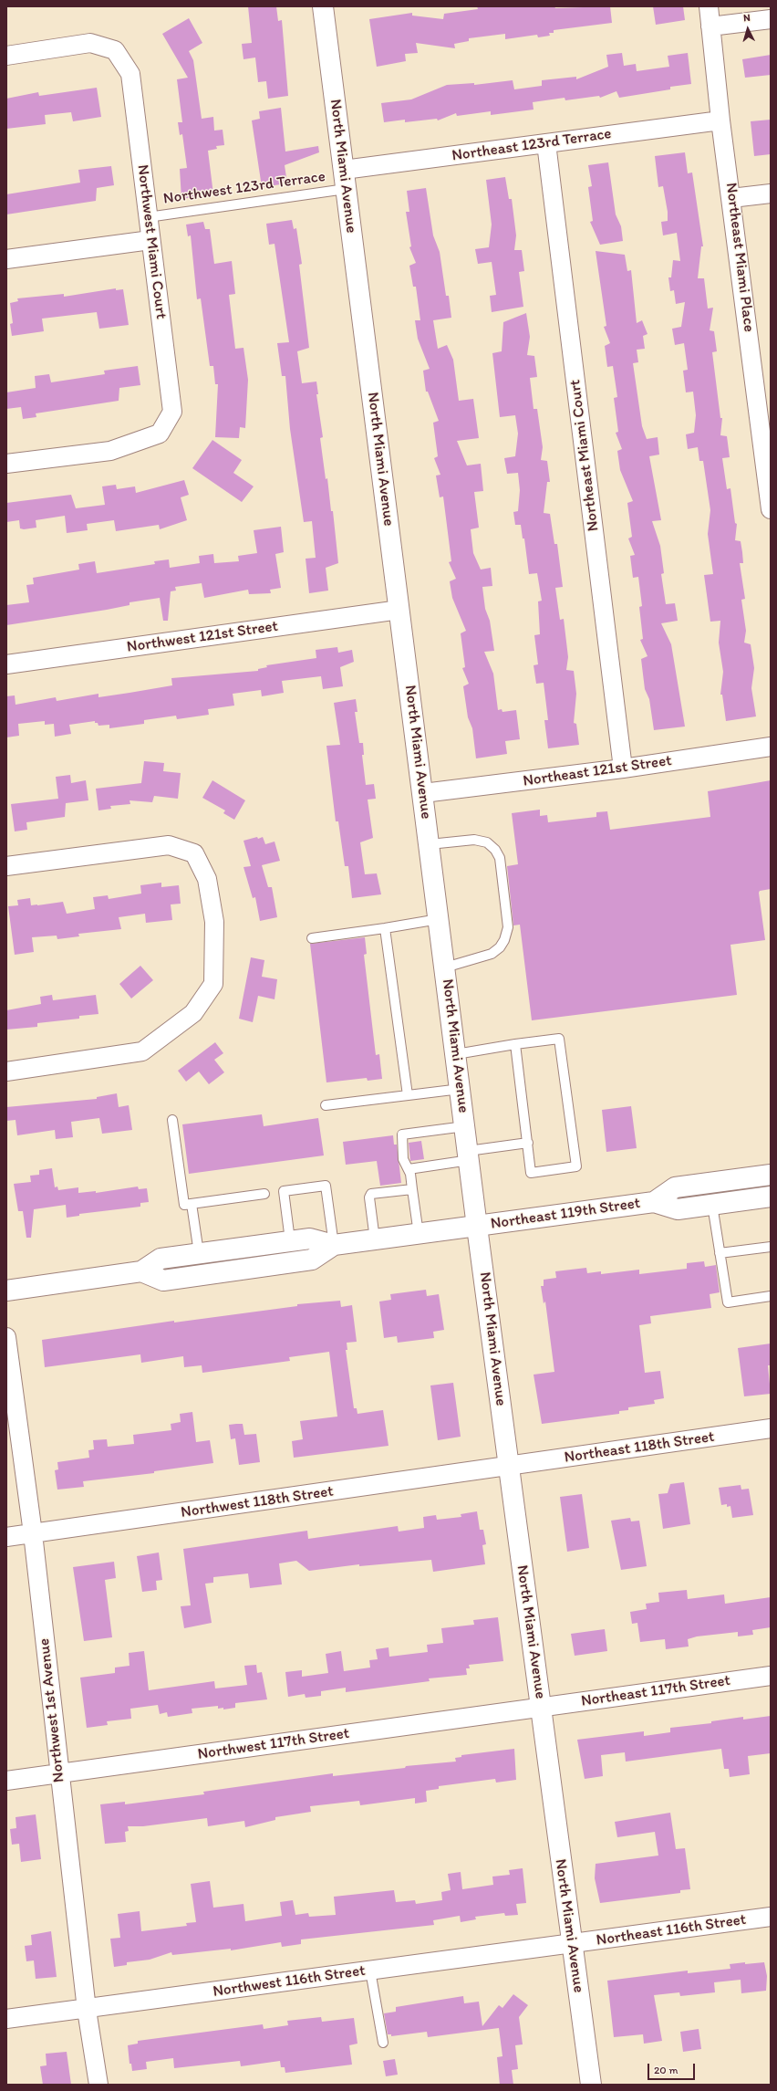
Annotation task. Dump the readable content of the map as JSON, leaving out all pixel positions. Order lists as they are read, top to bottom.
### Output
{
  "streets": {
    "street": [
      "Northeast 123rd Terrace",
      "North Miami Avenue",
      "Northwest Miami Court",
      "Northeast Miami Place",
      "Northeast Miami Court",
      "Northwest 121st Street",
      "Northeast 121st Street",
      "Northeast 119th Street",
      "Northeast 118th Street",
      "Northwest 118th Street",
      "Northeast 117th Street",
      "Northwest 1st Avenue",
      "Northwest 117th Street",
      "Northeast 116th Street",
      "Northwest 116th Street"
    ],
    "lane": ["Northwest 123rd Terrace"]
  },
  "crossings": [
    ["Northeast 123rd Terrace", "North Miami Avenue"],
    ["Northeast 123rd Terrace", "Northwest 123rd Terrace"],
    ["Northeast 123rd Terrace", "Northeast Miami Place"],
    ["Northeast 123rd Terrace", "Northeast Miami Court"],
    ["North Miami Avenue", "Northwest 123rd Terrace"],
    ["North Miami Avenue", "Northwest 121st Street"],
    ["North Miami Avenue", "Northeast 121st Street"],
    ["North Miami Avenue", "Northeast 119th Street"],
    ["North Miami Avenue", "Northeast 118th Street"],
    ["North Miami Avenue", "Northwest 118th Street"],
    ["North Miami Avenue", "Northeast 117th Street"],
    ["North Miami Avenue", "Northwest 117th Street"],
    ["North Miami Avenue", "Northeast 116th Street"],
    ["North Miami Avenue", "Northwest 116th Street"],
    ["Northwest 123rd Terrace", "Northwest Miami Court"],
    ["Northeast Miami Court", "Northeast 121st Street"],
    ["Northeast 118th Street", "Northwest 118th Street"],
    ["Northwest 118th Street", "Northwest 1st Avenue"],
    ["Northeast 117th Street", "Northwest 117th Street"],
    ["Northwest 1st Avenue", "Northwest 117th Street"],
    ["Northwest 1st Avenue", "Northwest 116th Street"],
    ["Northeast 116th Street", "Northwest 116th Street"]
  ],
  "scale_bar": "20 m",
  "north": "top"
}
